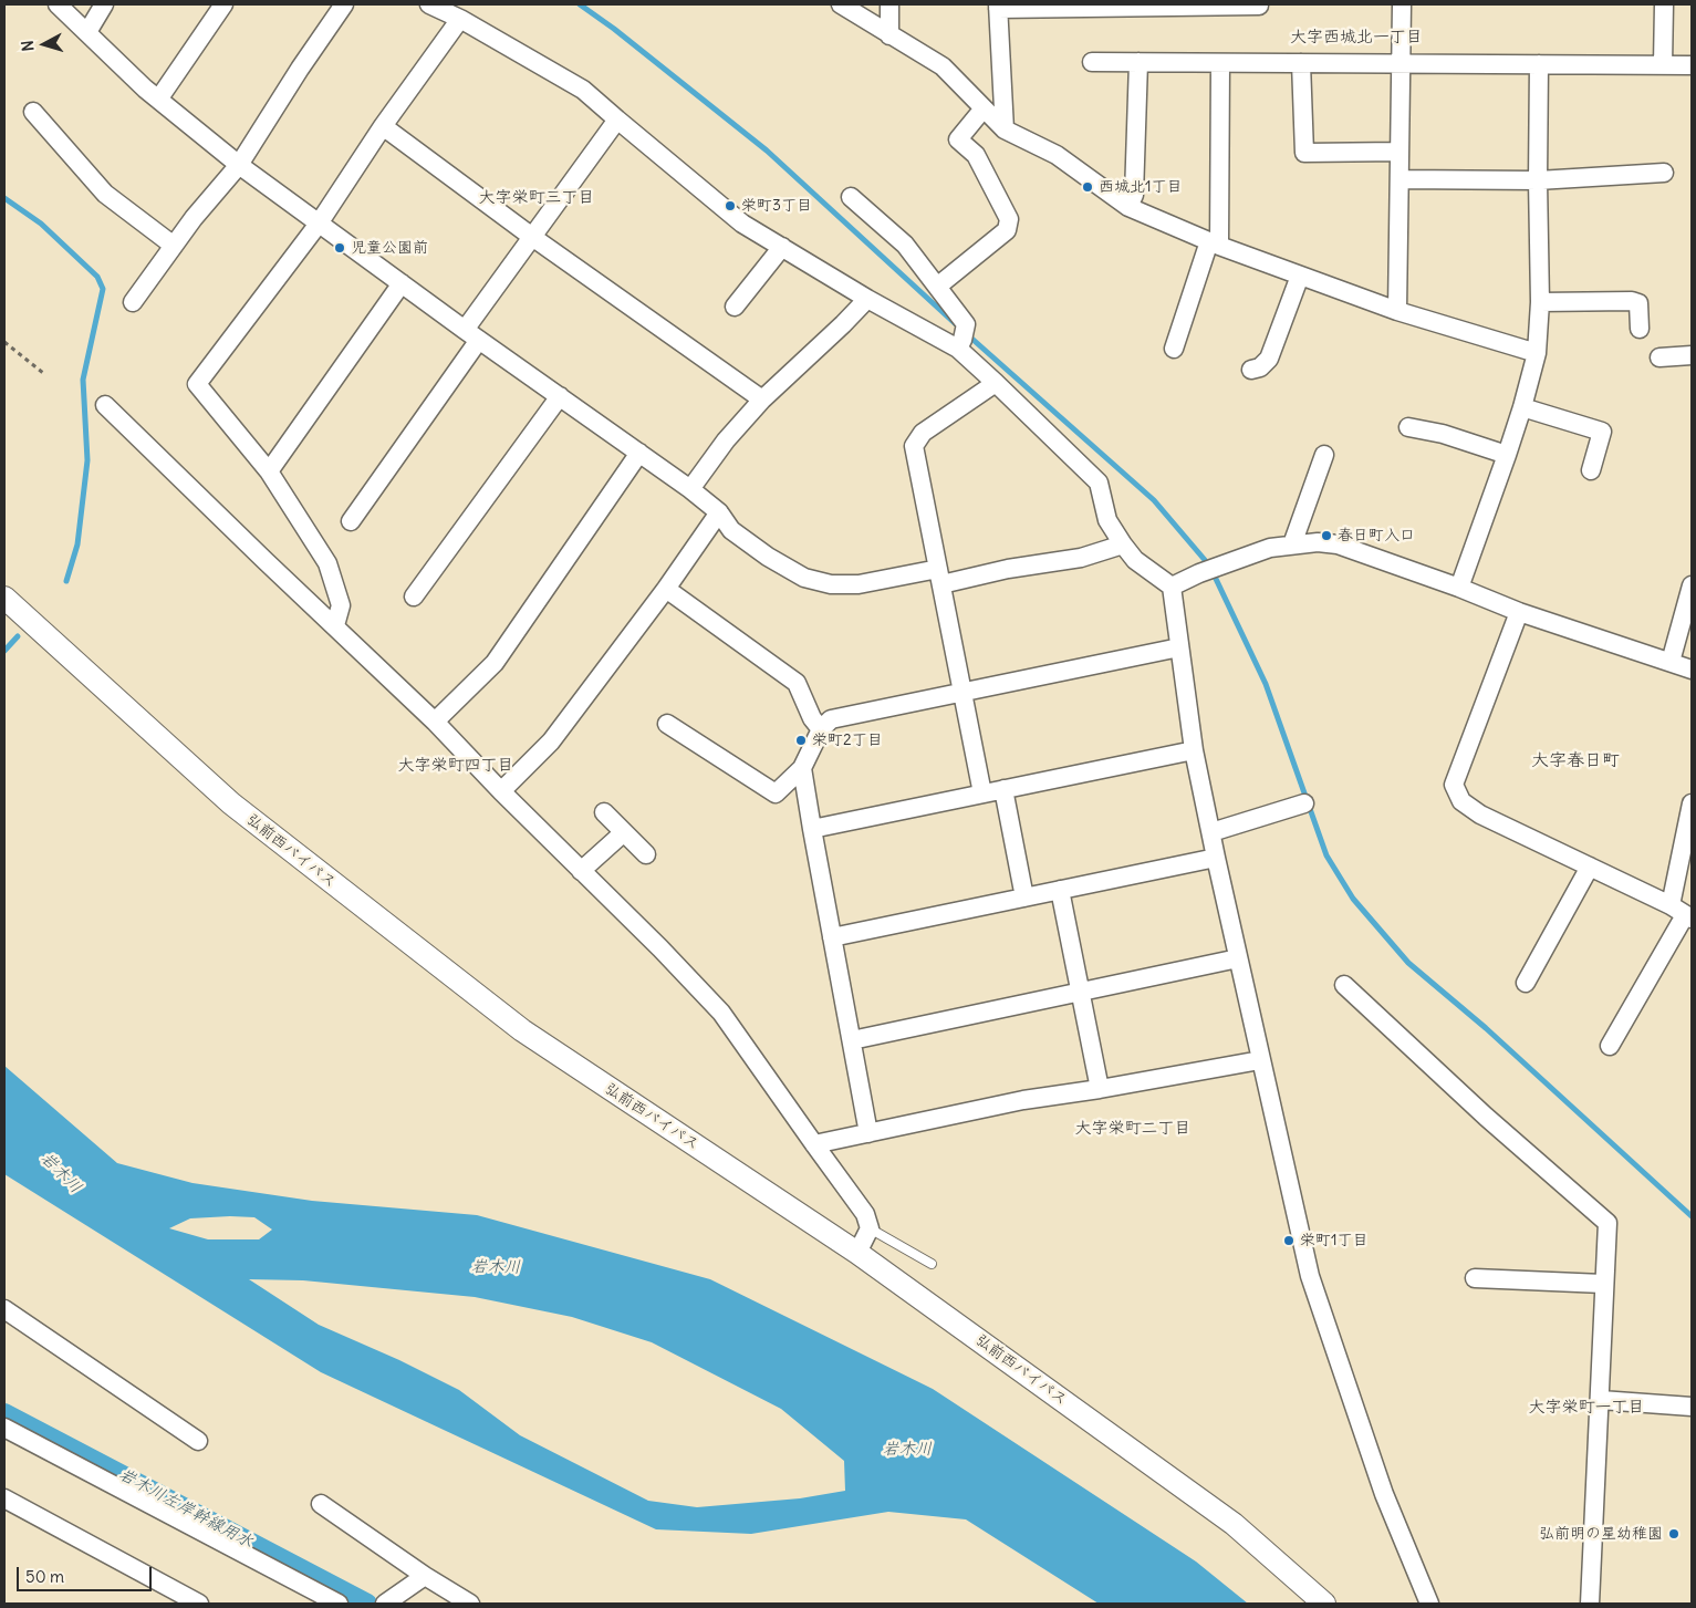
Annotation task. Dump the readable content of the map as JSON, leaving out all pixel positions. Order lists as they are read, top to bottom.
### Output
{
  "streets": {
    "street": ["弘前西バイパス"]
  },
  "districts": [
    "大字西城北一丁目",
    "大字栄町三丁目",
    "大字春日町",
    "大字栄町四丁目",
    "大字栄町二丁目",
    "大字栄町一丁目"
  ],
  "water": ["岩木川", "岩木川左岸幹線用水"],
  "places": [
    "西城北1丁目",
    "栄町3丁目",
    "児童公園前",
    "春日町入口",
    "栄町2丁目",
    "栄町1丁目",
    "弘前明の星幼稚園"
  ],
  "scale_bar": "50 m",
  "north": "left"
}
